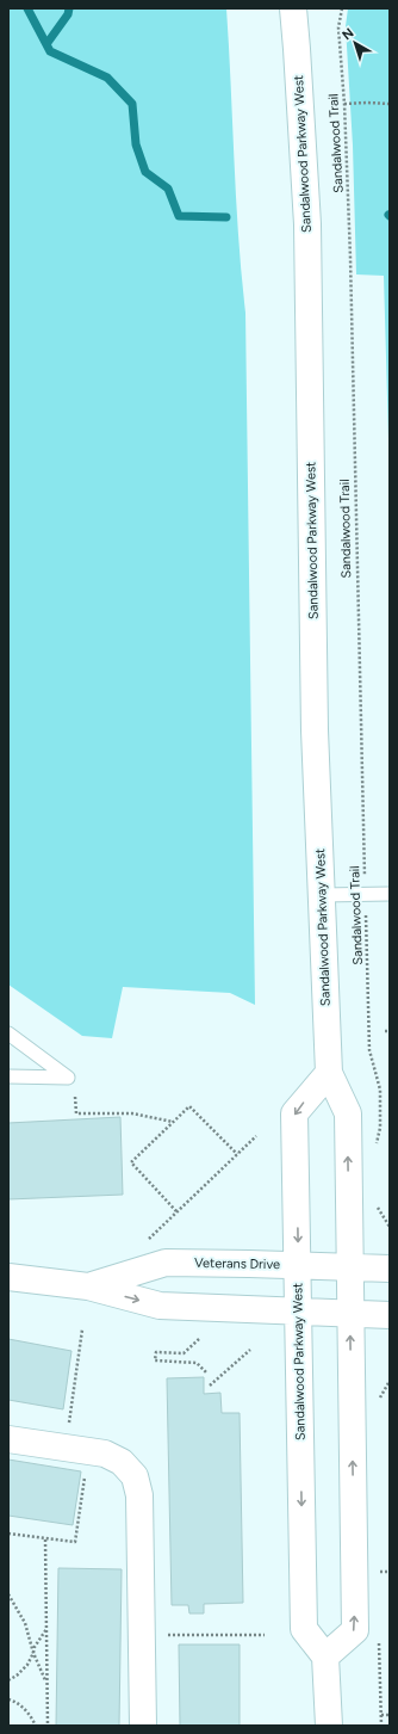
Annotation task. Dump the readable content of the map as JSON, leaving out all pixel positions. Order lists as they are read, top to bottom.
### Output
{
  "streets": {
    "main road": ["Sandalwood Parkway West", "Veterans Drive"],
    "path": ["Sandalwood Trail"]
  },
  "crossings": [
    ["Sandalwood Parkway West", "Veterans Drive"]
  ],
  "north": "top left"
}
